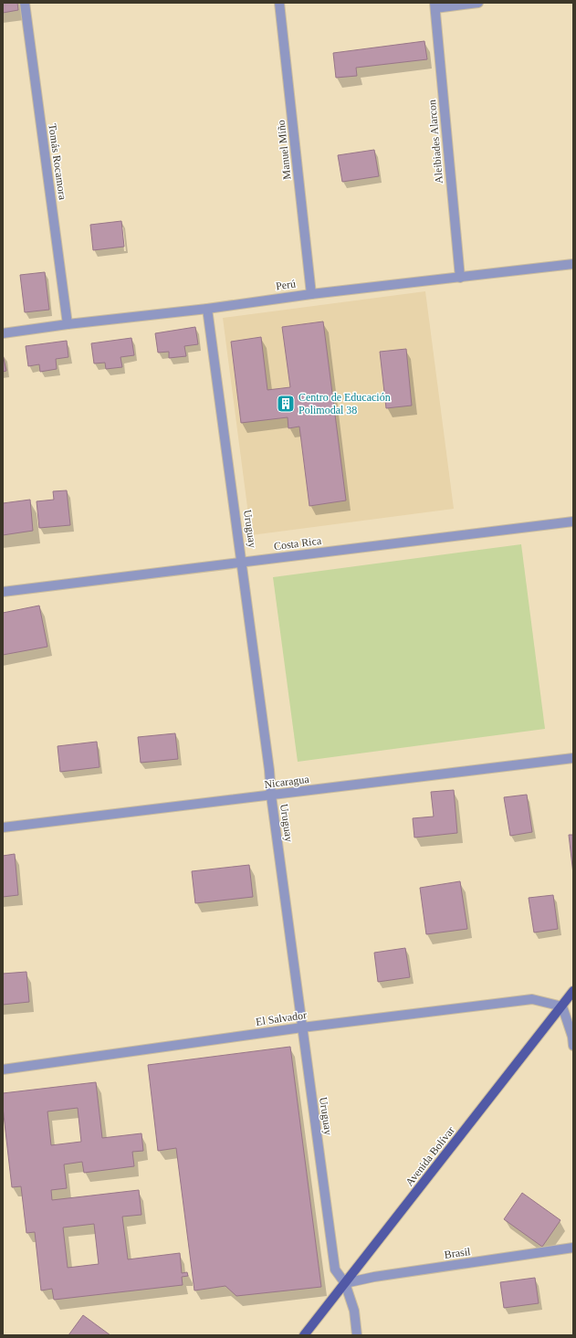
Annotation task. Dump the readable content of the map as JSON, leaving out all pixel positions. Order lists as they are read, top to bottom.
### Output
{
  "streets": {
    "main road": ["Avenida Bolívar"],
    "street": [
      "Aleibiades Alarcon",
      "Manuel Miño",
      "Tomás Rocamora",
      "Perú",
      "Uruguay",
      "Costa Rica",
      "Nicaragua",
      "El Salvador",
      "Brasil"
    ]
  },
  "crossings": [
    ["Aleibiades Alarcon", "Perú"],
    ["Manuel Miño", "Perú"],
    ["Tomás Rocamora", "Perú"],
    ["Perú", "Uruguay"],
    ["Uruguay", "Costa Rica"],
    ["Uruguay", "Nicaragua"],
    ["Uruguay", "El Salvador"],
    ["Uruguay", "Avenida Bolívar"],
    ["Uruguay", "Brasil"],
    ["El Salvador", "Avenida Bolívar"],
    ["Avenida Bolívar", "Brasil"]
  ],
  "places": {
    "building": ["Centro de Educación Polimodal 38"]
  }
}
